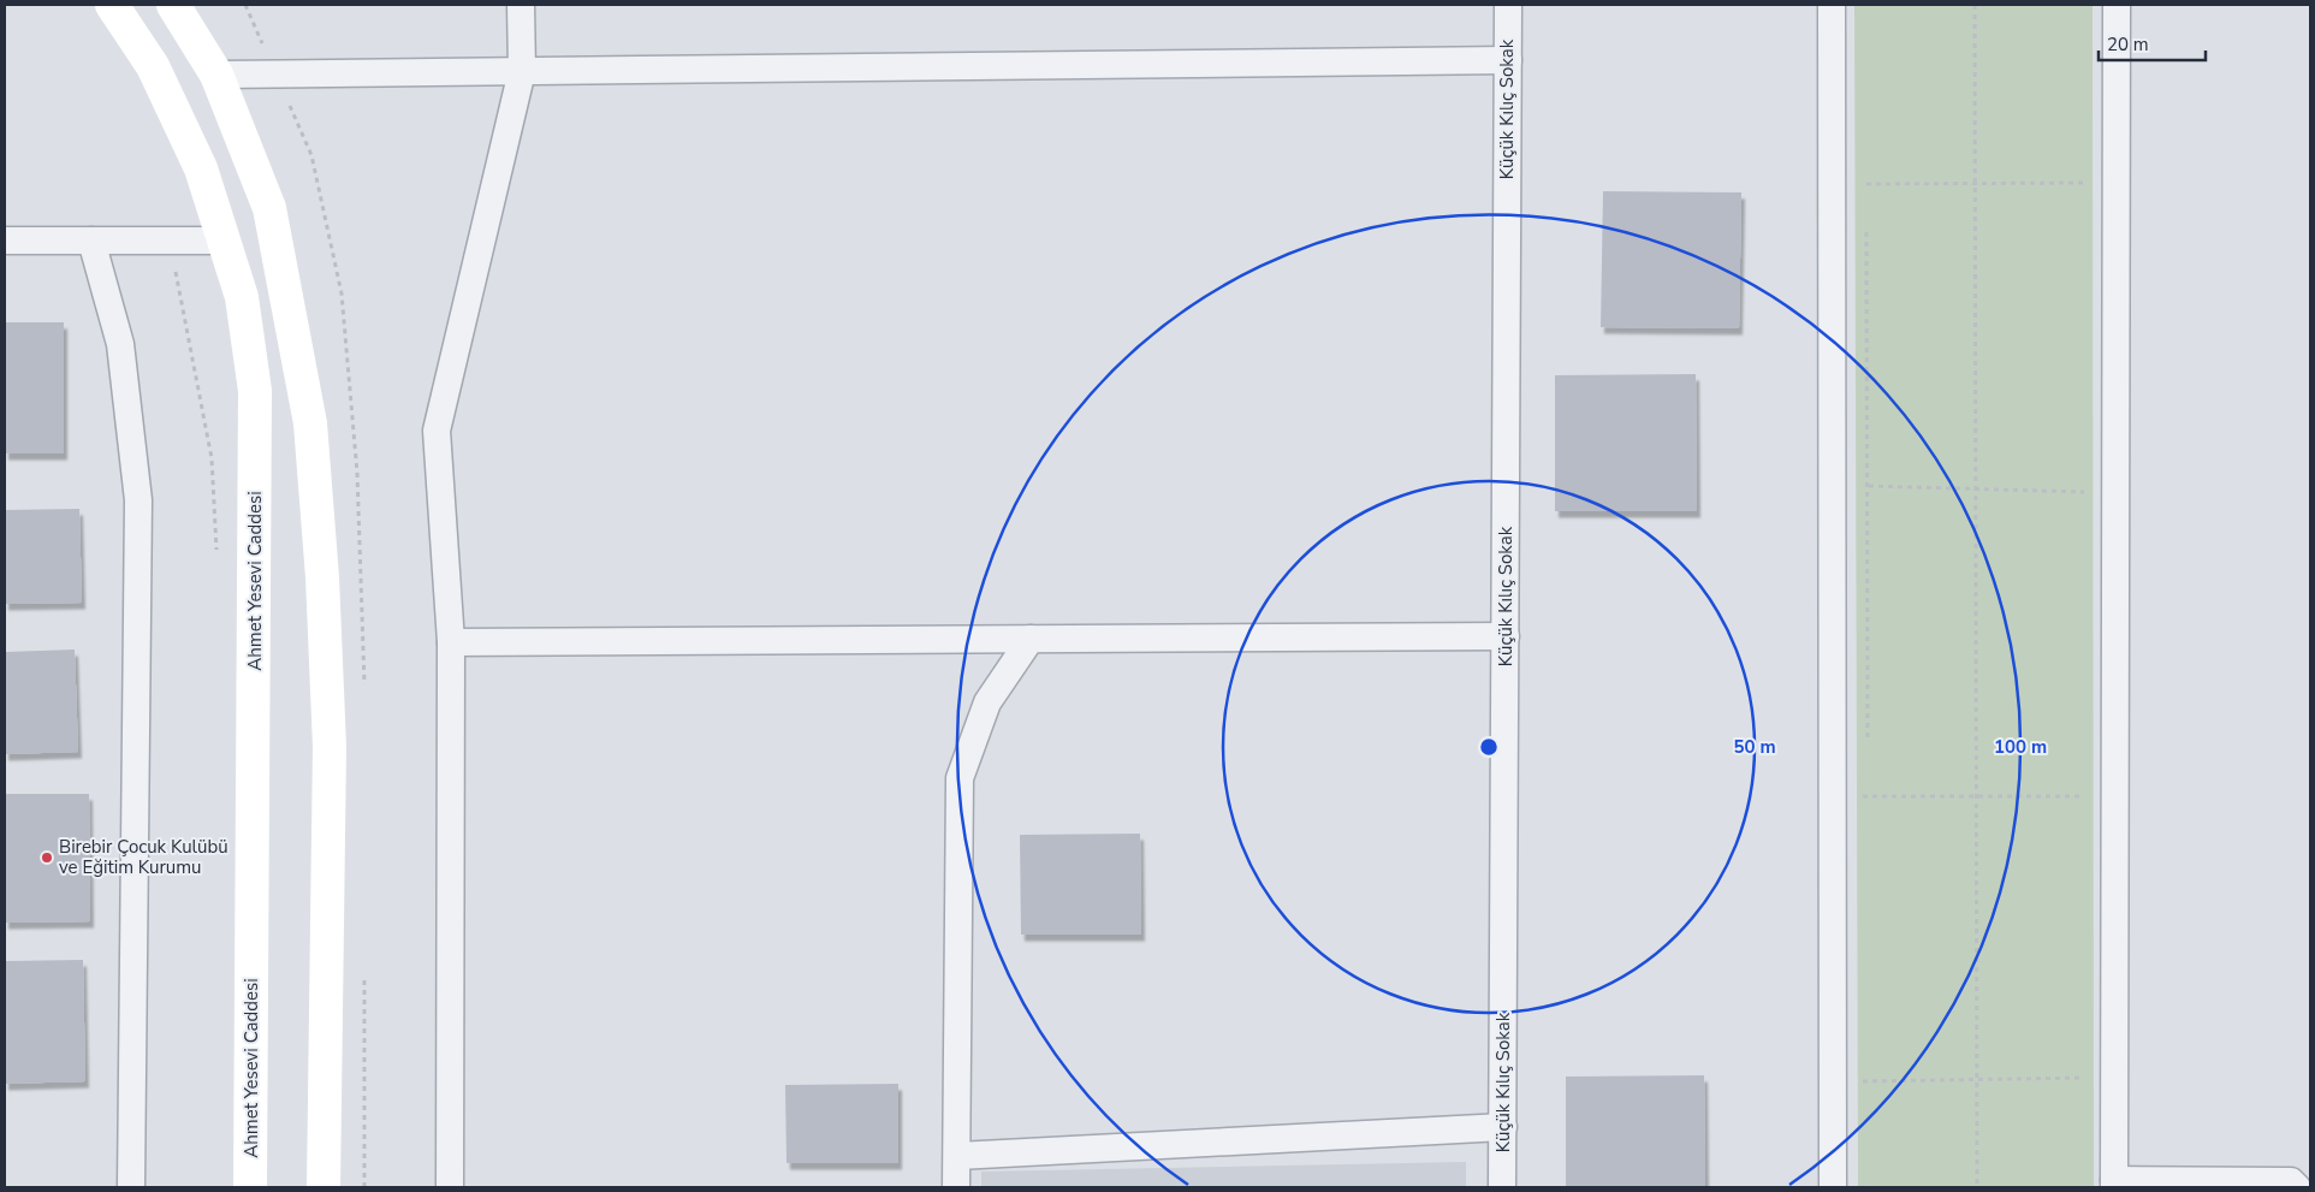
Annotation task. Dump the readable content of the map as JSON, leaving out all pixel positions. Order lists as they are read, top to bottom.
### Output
{
  "streets": {
    "main road": ["Ahmet Yesevi Caddesi"],
    "street": ["Küçük Kılıç Sokak"]
  },
  "places": ["Birebir Çocuk Kulübü ve Eğitim Kurumu"],
  "scale_bar": "20 m",
  "rings": ["50 m", "100 m"]
}
